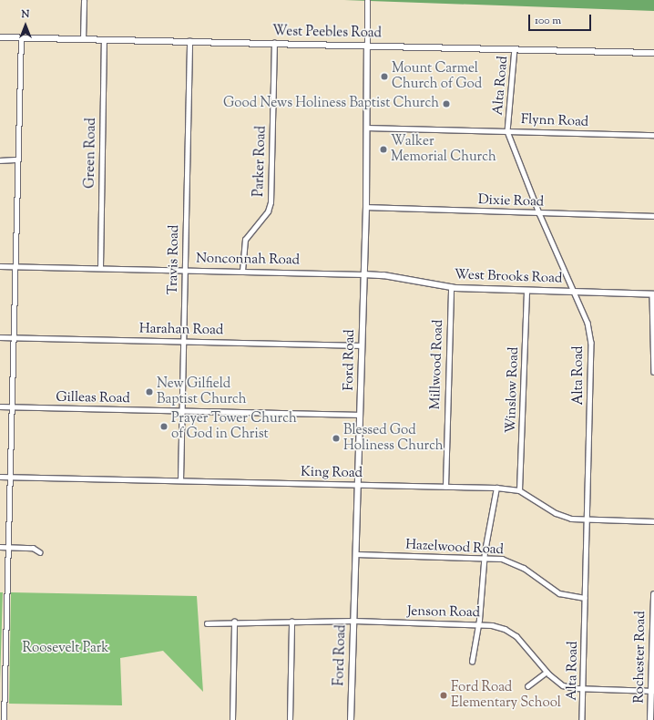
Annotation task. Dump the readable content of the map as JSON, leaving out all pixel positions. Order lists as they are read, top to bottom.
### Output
{
  "streets": {
    "street": [
      "West Peebles Road",
      "Alta Road",
      "Flynn Road",
      "Green Road",
      "Parker Road",
      "Dixie Road",
      "Travis Road",
      "Nonconnah Road",
      "West Brooks Road",
      "Harahan Road",
      "Ford Road",
      "Millwood Road",
      "Winslow Road",
      "Gilleas Road",
      "King Road",
      "Hazelwood Road",
      "Jenson Road",
      "Rochester Road"
    ]
  },
  "crossings": [
    ["West Peebles Road", "Alta Road"],
    ["West Peebles Road", "Green Road"],
    ["West Peebles Road", "Parker Road"],
    ["West Peebles Road", "Travis Road"],
    ["West Peebles Road", "Ford Road"],
    ["Alta Road", "Flynn Road"],
    ["Alta Road", "Dixie Road"],
    ["Alta Road", "West Brooks Road"],
    ["Alta Road", "King Road"],
    ["Alta Road", "Hazelwood Road"],
    ["Alta Road", "Jenson Road"],
    ["Flynn Road", "Ford Road"],
    ["Green Road", "Nonconnah Road"],
    ["Parker Road", "Nonconnah Road"],
    ["Dixie Road", "Ford Road"],
    ["Travis Road", "Nonconnah Road"],
    ["Travis Road", "Harahan Road"],
    ["Travis Road", "Gilleas Road"],
    ["Travis Road", "King Road"],
    ["Nonconnah Road", "West Brooks Road"],
    ["Nonconnah Road", "Ford Road"],
    ["West Brooks Road", "Ford Road"],
    ["West Brooks Road", "Millwood Road"],
    ["West Brooks Road", "Winslow Road"],
    ["Harahan Road", "Ford Road"],
    ["Ford Road", "Gilleas Road"],
    ["Ford Road", "King Road"],
    ["Ford Road", "Hazelwood Road"],
    ["Ford Road", "Jenson Road"],
    ["Millwood Road", "King Road"],
    ["Winslow Road", "King Road"],
    ["Jenson Road", "Rochester Road"]
  ],
  "parks": ["Roosevelt Park"],
  "places": [
    "Mount Carmel Church of God",
    "Good News Holiness Baptist Church",
    "Walker Memorial Church",
    "New Gilfield Baptist Church",
    "Prayer Tower Church of God in Christ",
    "Blessed God Holiness Church",
    "Ford Road Elementary School"
  ],
  "scale_bar": "100 m",
  "north": "top"
}
